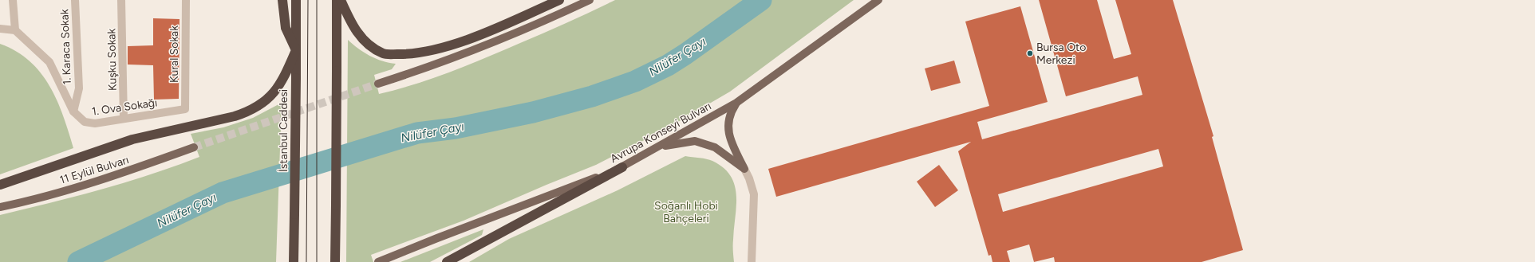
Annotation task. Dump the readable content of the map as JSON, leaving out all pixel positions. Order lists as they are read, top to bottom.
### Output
{
  "streets": {
    "highway": ["İstanbul Caddesi"],
    "main road": ["Avrupa Konseyi Bulvarı", "11 Eylül Bulvarı"],
    "street": [
      "1. Karaca Sokak",
      "Kural Sokak",
      "Kuşku Sokak",
      "1. Ova Sokağı"
    ]
  },
  "crossings": [
    ["1. Karaca Sokak", "1. Ova Sokağı"],
    ["Kural Sokak", "1. Ova Sokağı"],
    ["Kuşku Sokak", "1. Ova Sokağı"]
  ],
  "water": ["Nilüfer Çayı"],
  "parks": ["Soğanlı Hobi Bahçeleri"],
  "places": ["Bursa Oto Merkezi"]
}
